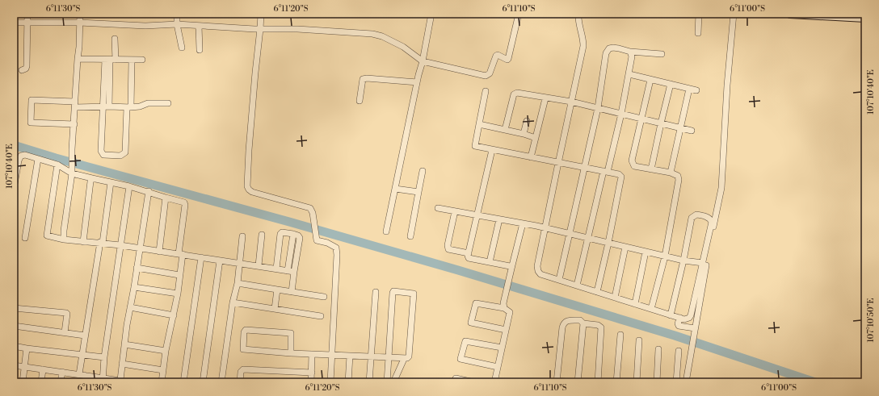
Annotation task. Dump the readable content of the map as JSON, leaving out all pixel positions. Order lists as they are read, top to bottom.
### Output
{
  "coordinates": [
    "6°11'30\"S",
    "6°11'20\"S",
    "6°11'10\"S",
    "6°11'00\"S",
    "107°10'40\"E",
    "107°10'50\"E"
  ]
}
